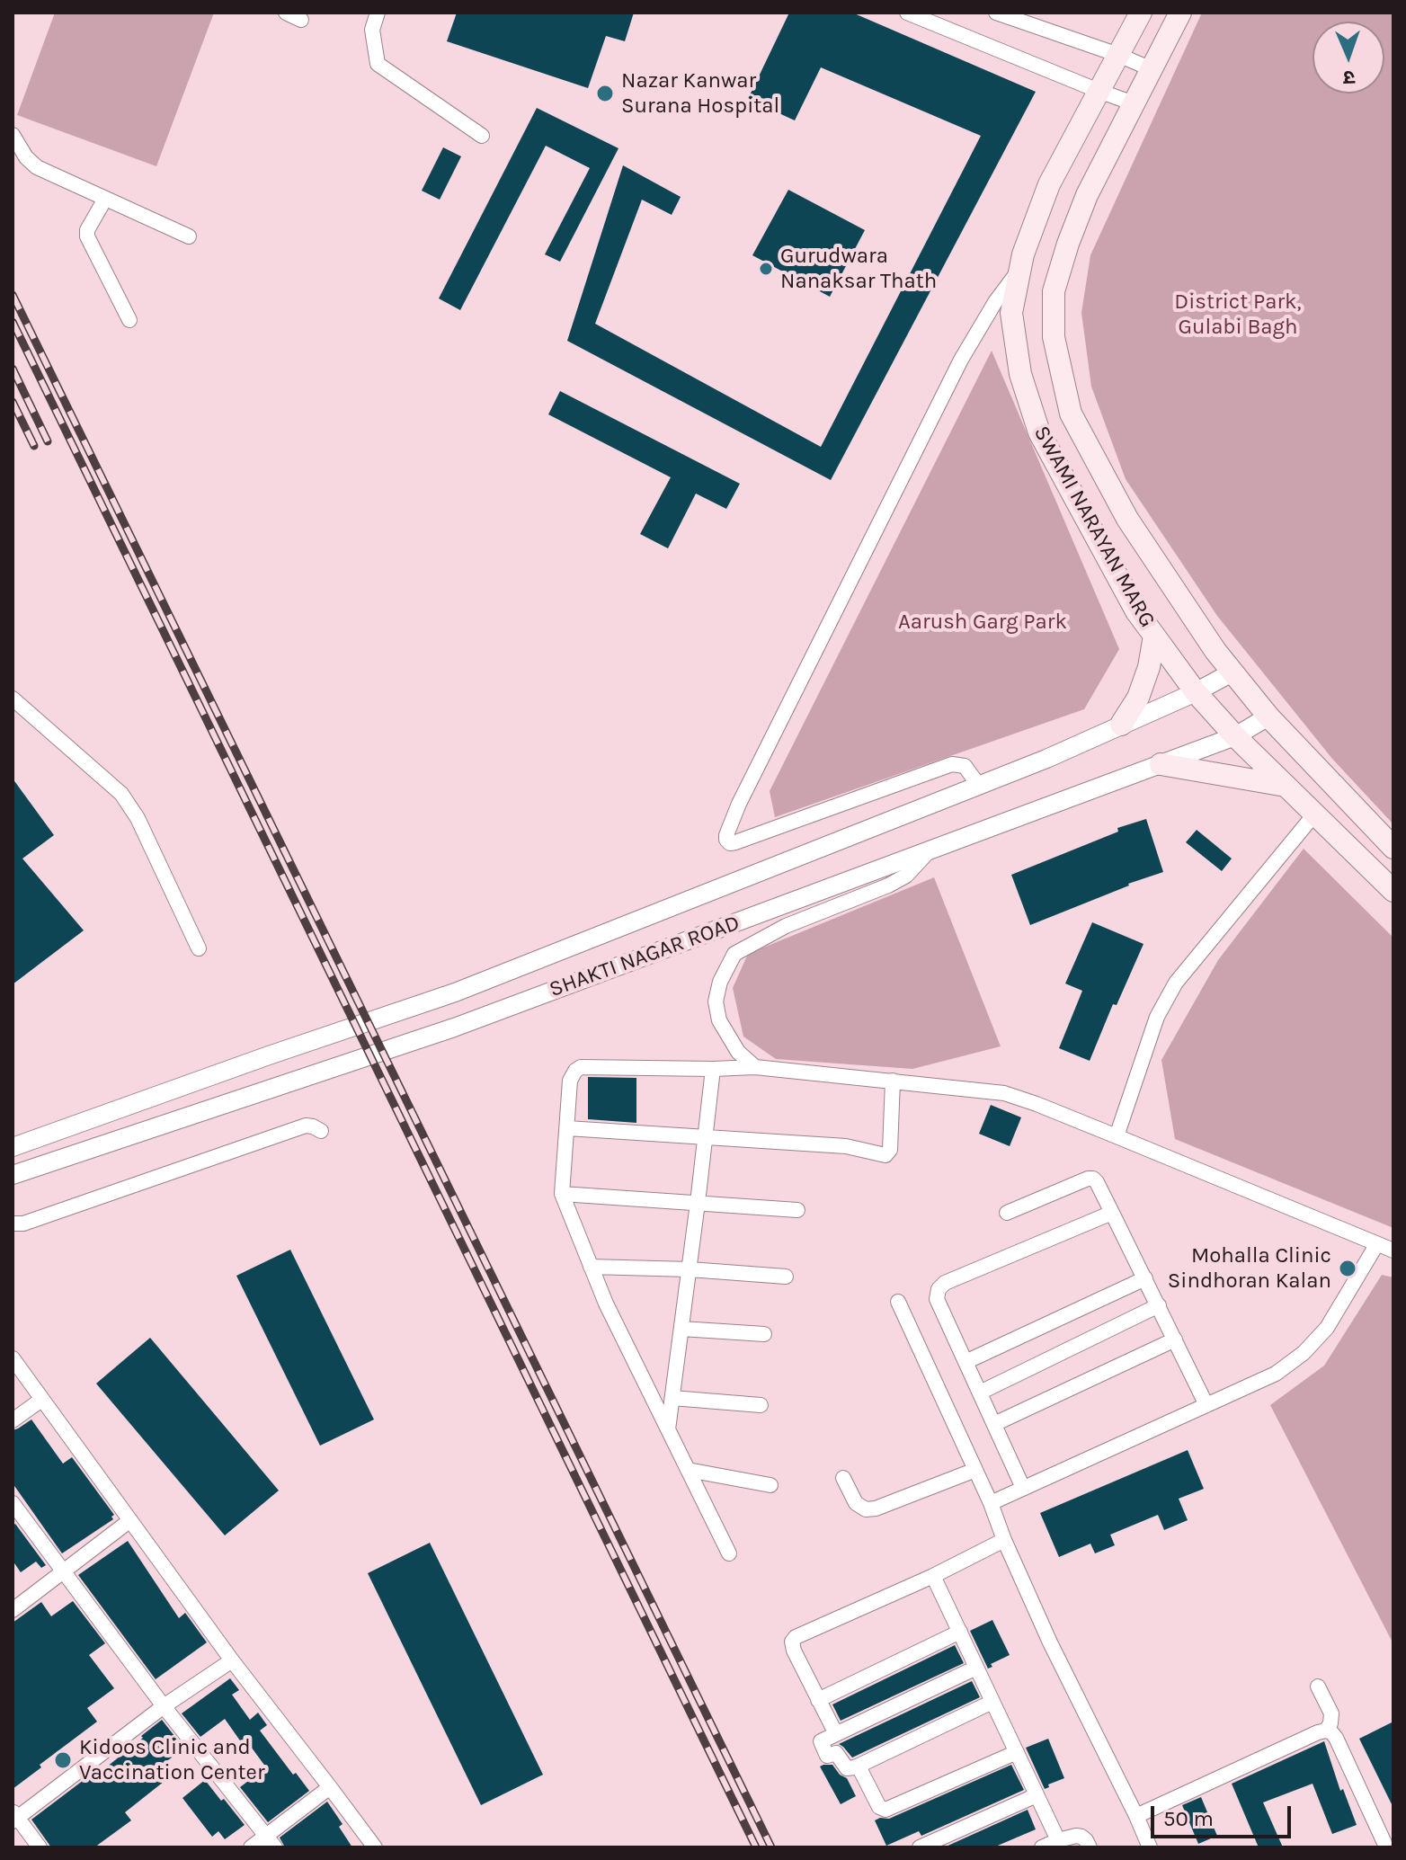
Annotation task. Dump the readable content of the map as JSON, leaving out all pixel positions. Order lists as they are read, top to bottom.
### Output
{
  "streets": {
    "main road": ["SWAMI NARAYAN MARG"],
    "street": ["SHAKTI NAGAR ROAD"]
  },
  "crossings": [
    ["SWAMI NARAYAN MARG", "SHAKTI NAGAR ROAD"]
  ],
  "parks": ["District Park, Gulabi Bagh", "Aarush Garg Park"],
  "places": [
    "Nazar Kanwar Surana Hospital",
    "Gurudwara Nanaksar Thath",
    "Mohalla Clinic Sindhoran Kalan",
    "Kidoos Clinic and Vaccination Center"
  ],
  "scale_bar": "50 m",
  "north": "bottom"
}
